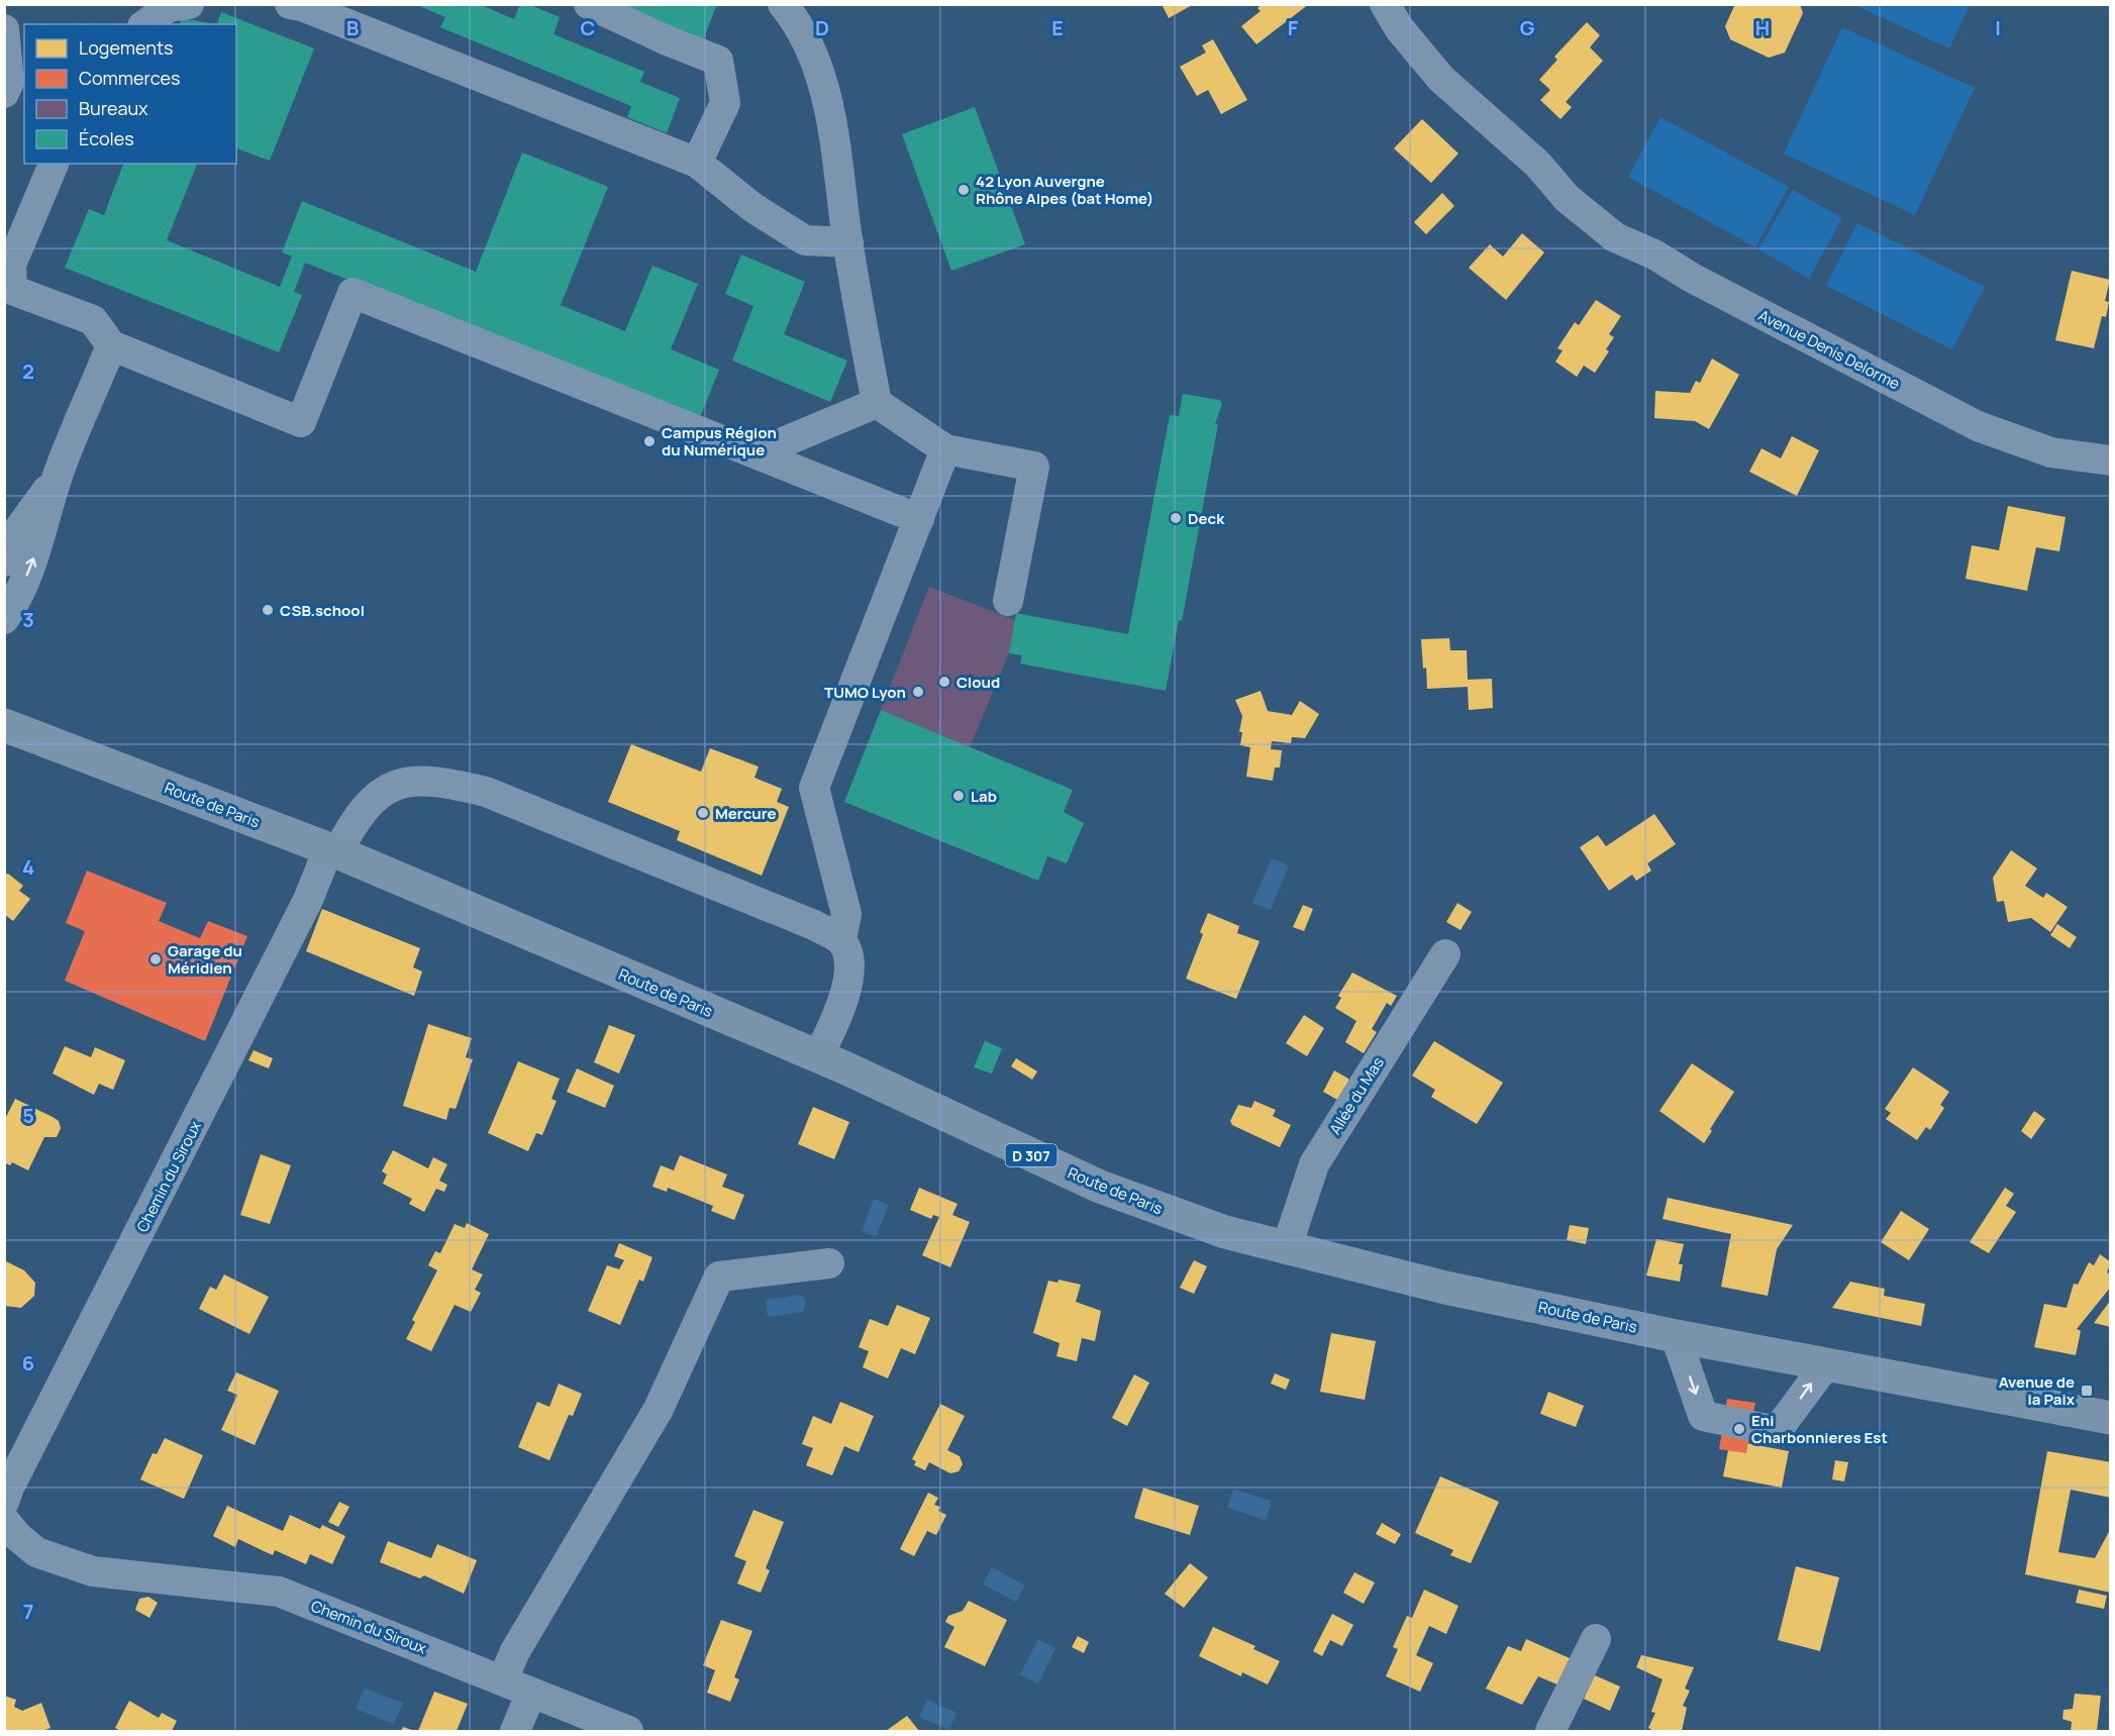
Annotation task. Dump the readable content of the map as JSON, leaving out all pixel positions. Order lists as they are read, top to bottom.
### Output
{
  "streets": {
    "main road": ["Route de Paris", "D 307"],
    "street": ["Avenue Denis Delorme", "Allée du Mas", "Chemin du Siroux"]
  },
  "crossings": [
    ["Route de Paris", "Allée du Mas"],
    ["Route de Paris", "Chemin du Siroux"]
  ],
  "places": {
    "other": [
      "42 Lyon Auvergne Rhône Alpes (bat Home)",
      "Campus Région du Numérique",
      "Deck",
      "CSB.school",
      "Cloud",
      "TUMO Lyon",
      "Lab",
      "Mercure",
      "Garage du Méridien",
      "Eni Charbonnieres Est"
    ],
    "transit": ["Avenue de la Paix"]
  },
  "legend": [
    "Logements",
    "Commerces",
    "Bureaux",
    "Écoles"
  ],
  "grid": {
    "columns": [
      "B",
      "C",
      "D",
      "E",
      "F",
      "G",
      "H",
      "I"
    ],
    "rows": [
      "2",
      "3",
      "4",
      "5",
      "6",
      "7"
    ]
  }
}
